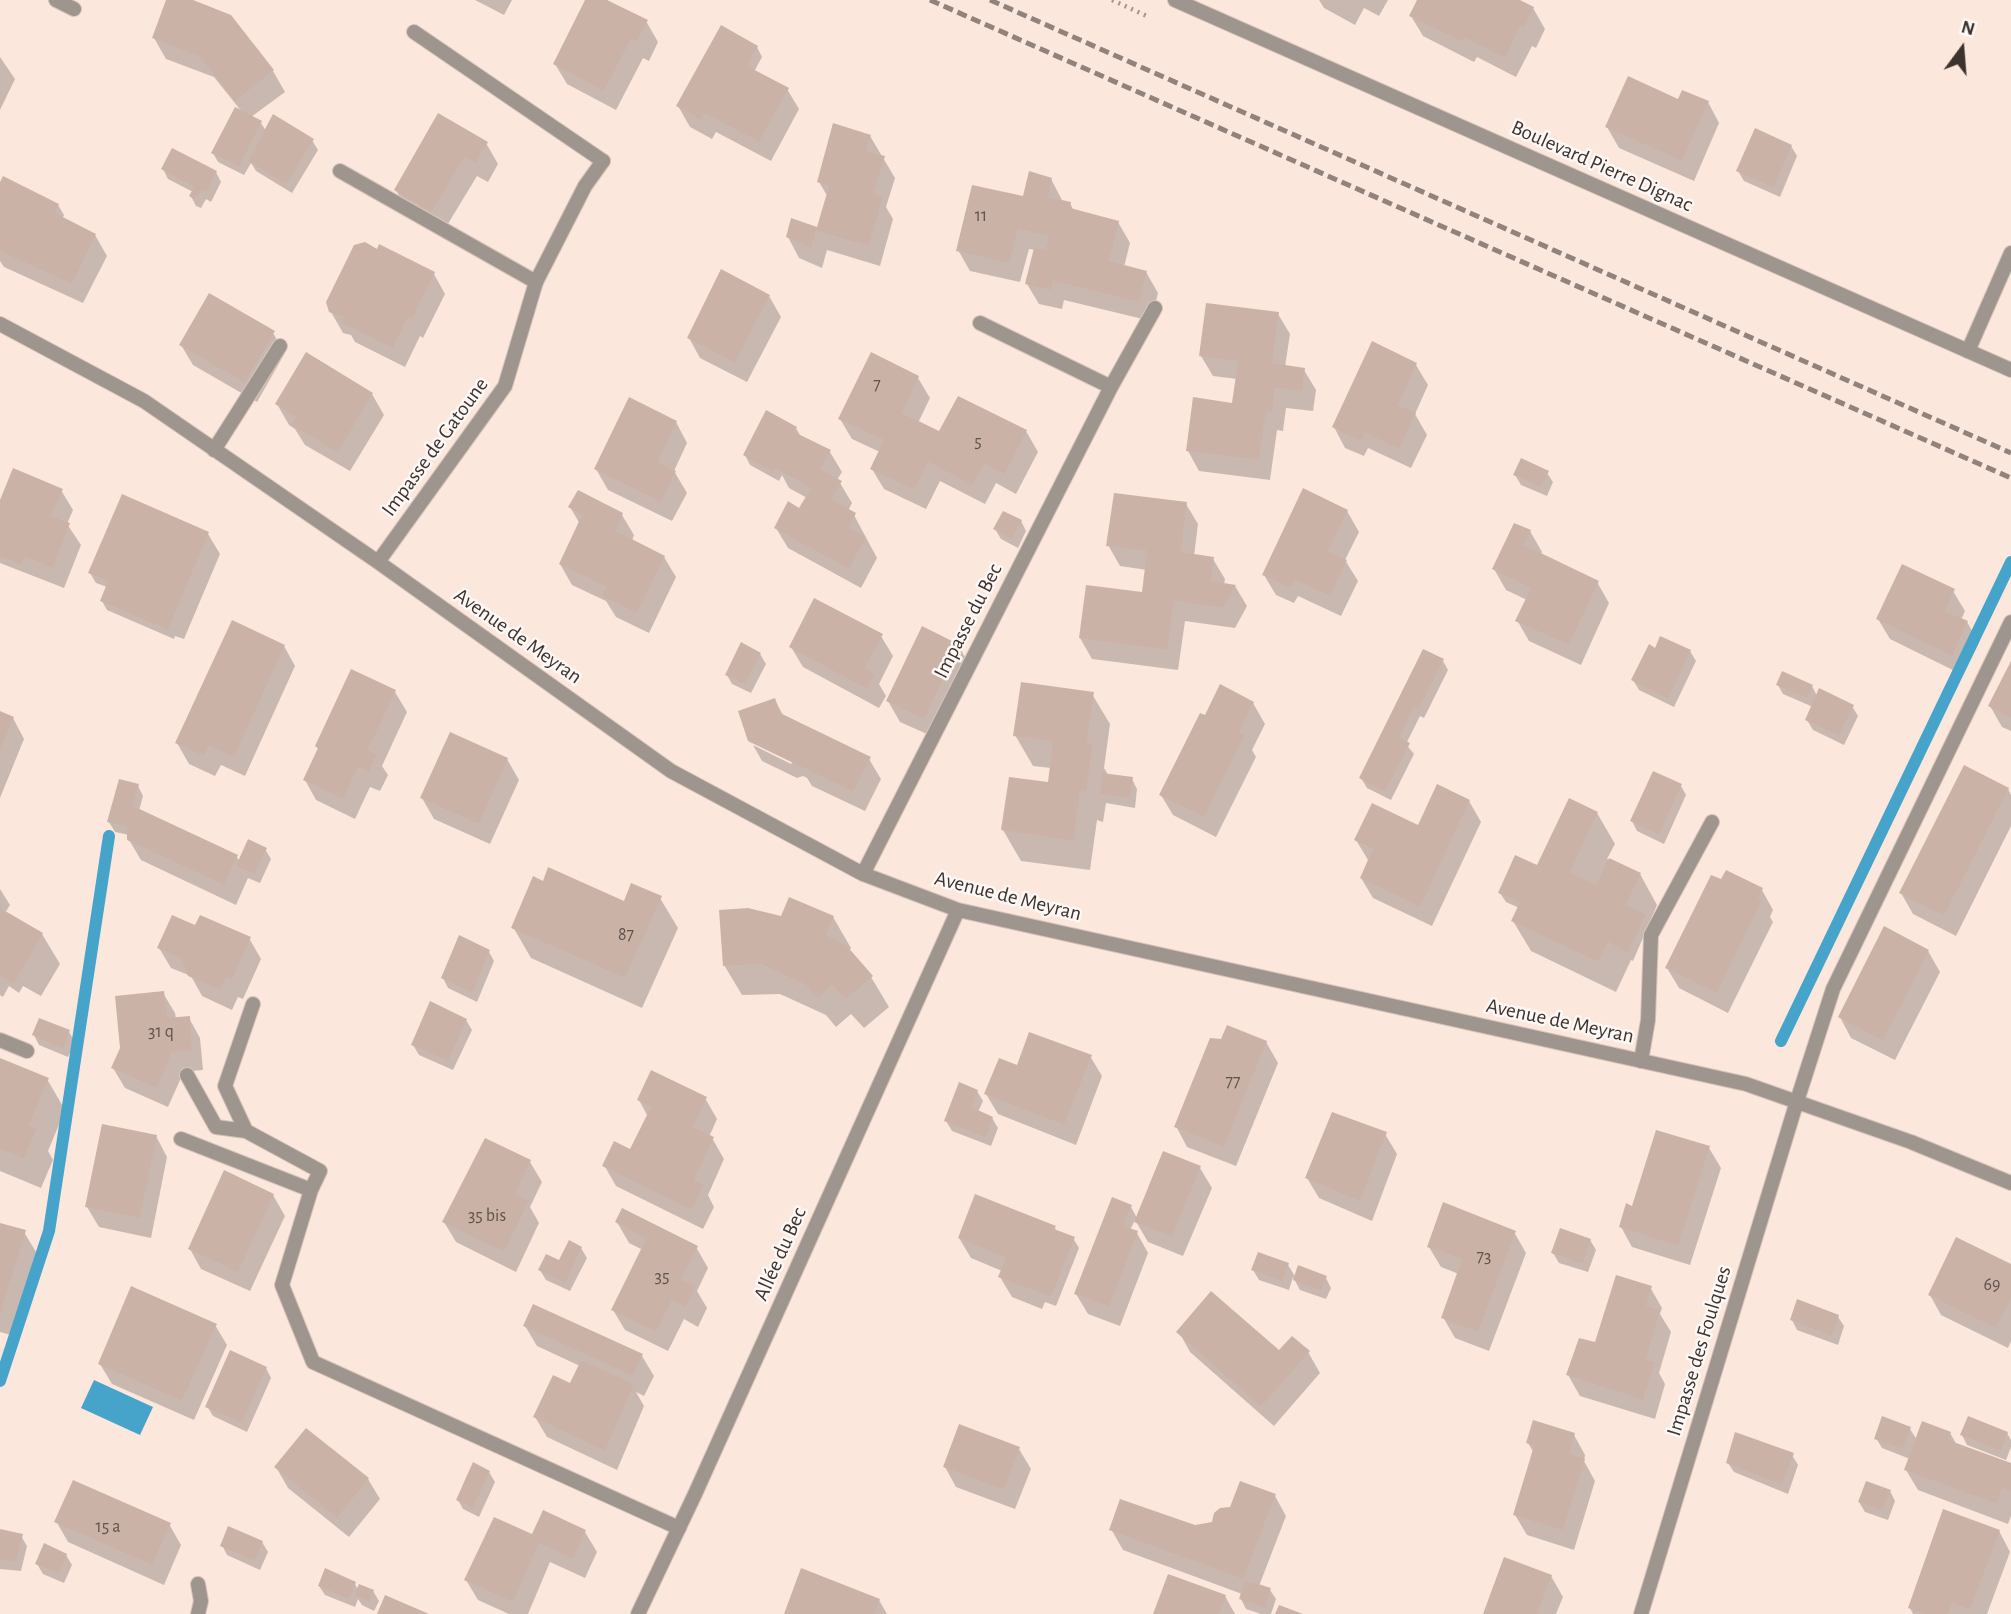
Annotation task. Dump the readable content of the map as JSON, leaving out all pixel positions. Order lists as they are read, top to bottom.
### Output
{
  "streets": {
    "street": [
      "Boulevard Pierre Dignac",
      "Impasse de Gatoune",
      "Impasse du Bec",
      "Avenue de Meyran",
      "Allée du Bec",
      "Impasse des Foulques"
    ]
  },
  "crossings": [
    ["Impasse de Gatoune", "Avenue de Meyran"],
    ["Impasse du Bec", "Avenue de Meyran"],
    ["Avenue de Meyran", "Allée du Bec"],
    ["Avenue de Meyran", "Impasse des Foulques"]
  ],
  "house_numbers": [
    "11",
    "7",
    "5",
    "87",
    "31 q",
    "77",
    "35 bis",
    "73",
    "35",
    "69",
    "15 a"
  ],
  "north": "top"
}
